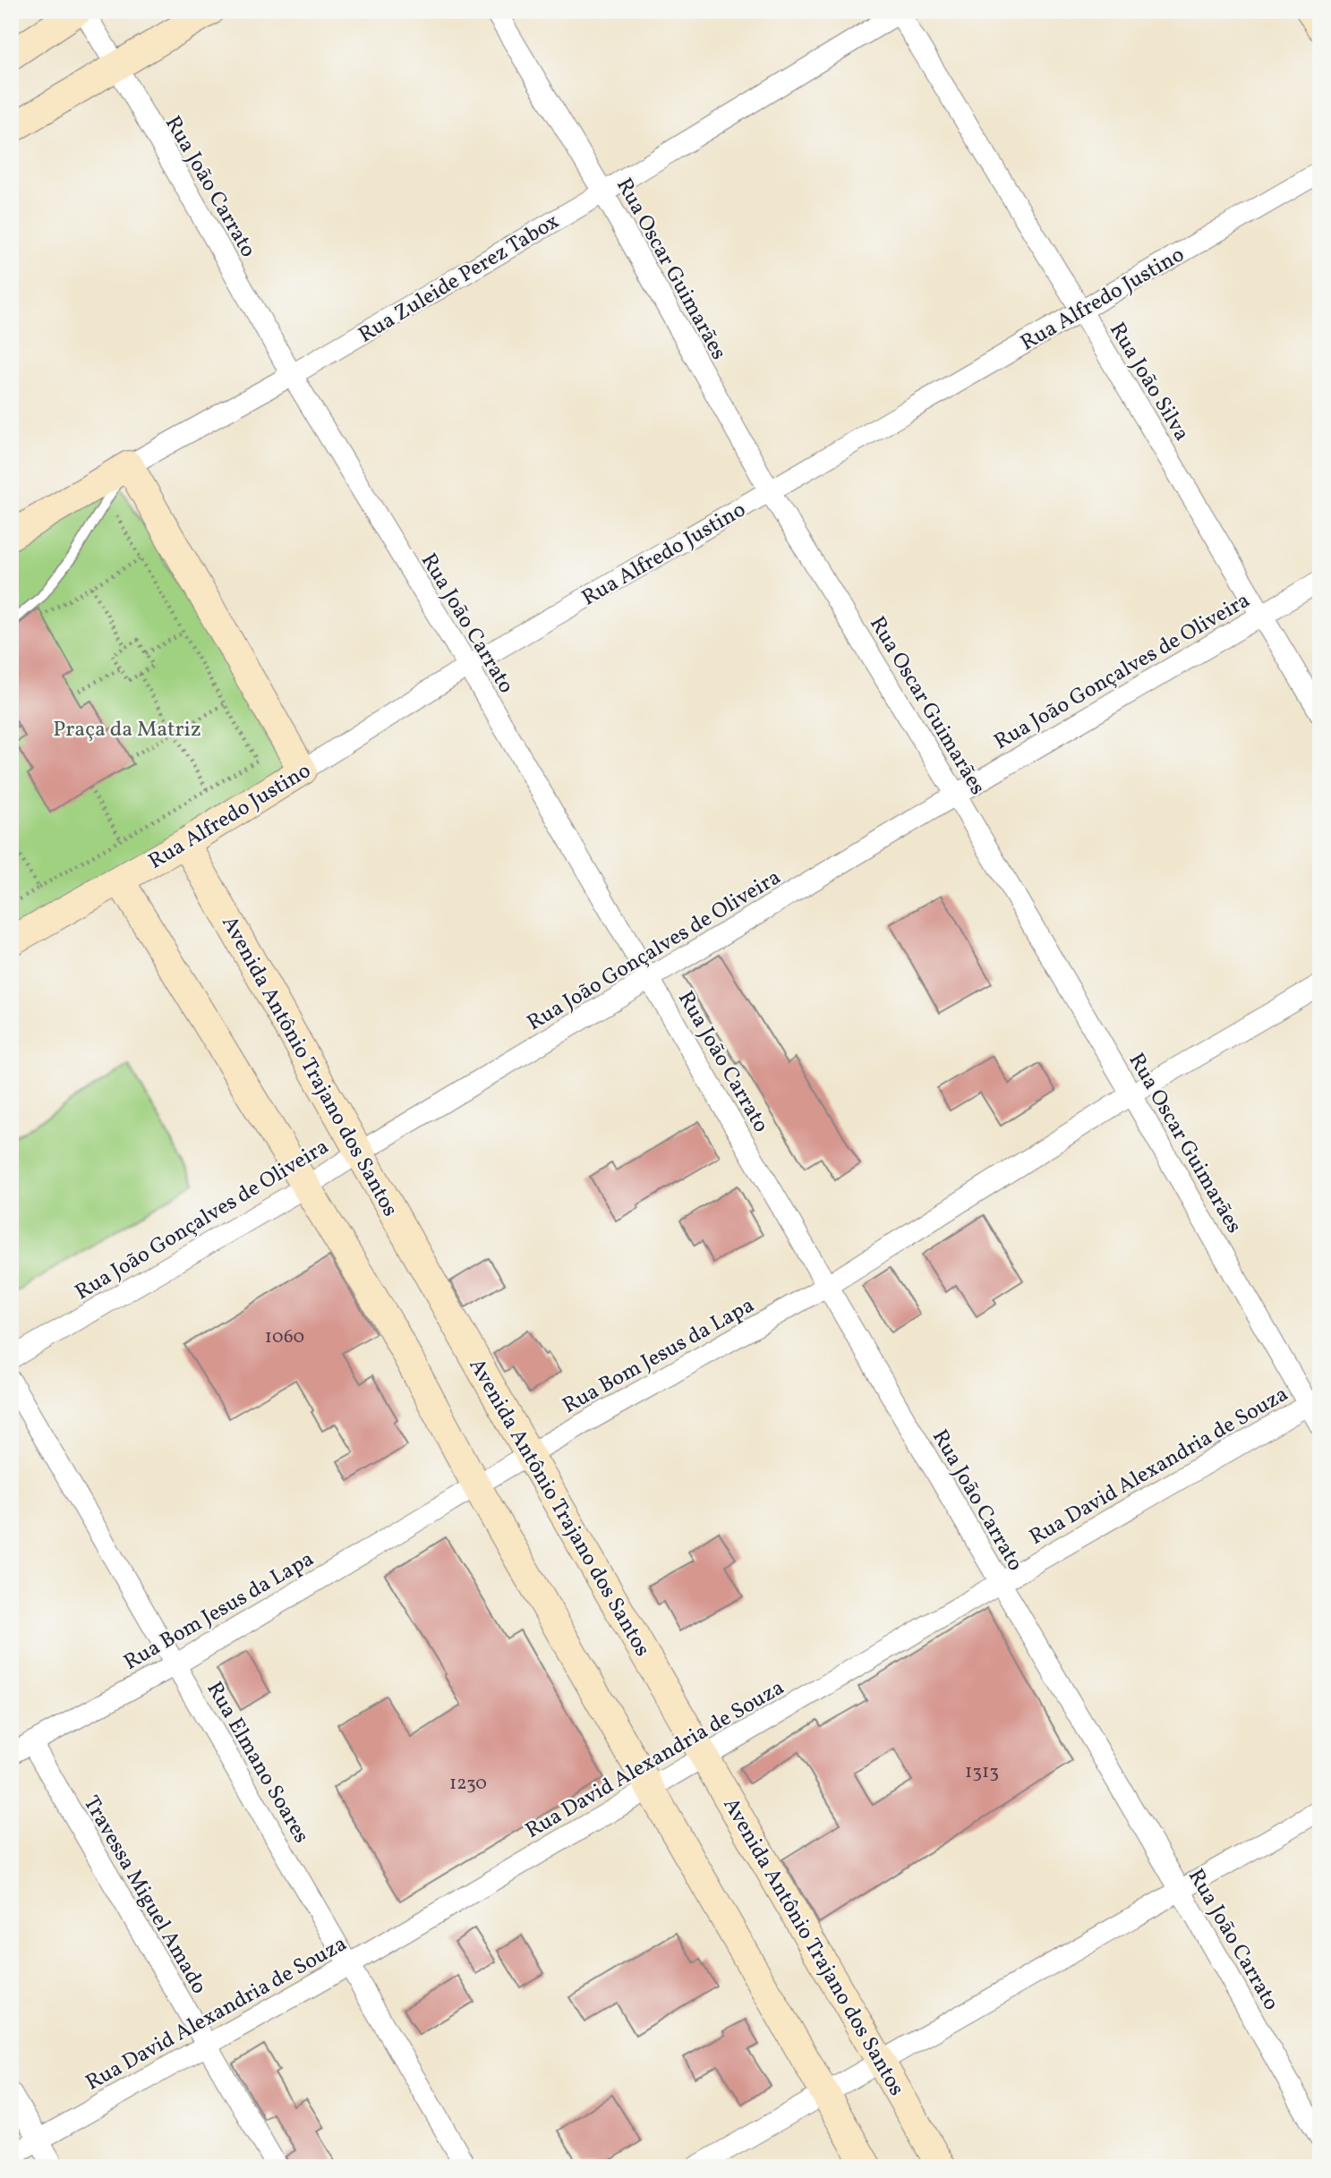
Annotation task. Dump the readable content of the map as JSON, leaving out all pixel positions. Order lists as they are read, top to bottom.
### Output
{
  "streets": {
    "main road": ["Rua Zuleide Perez Tabox", "Rua Alfredo Justino", "Avenida Antônio Trajano dos Santos"],
    "street": [
      "Rua João Carrato",
      "Rua Oscar Guimarães",
      "Rua João Silva",
      "Rua João Gonçalves de Oliveira",
      "Rua Bom Jesus da Lapa",
      "Rua David Alexandria de Souza",
      "Rua Elmano Soares",
      "Travessa Miguel Amado"
    ]
  },
  "crossings": [
    ["Rua João Carrato", "Rua Zuleide Perez Tabox"],
    ["Rua João Carrato", "Rua Alfredo Justino"],
    ["Rua João Carrato", "Rua João Gonçalves de Oliveira"],
    ["Rua João Carrato", "Rua Bom Jesus da Lapa"],
    ["Rua João Carrato", "Rua David Alexandria de Souza"],
    ["Rua Oscar Guimarães", "Rua Zuleide Perez Tabox"],
    ["Rua Oscar Guimarães", "Rua Alfredo Justino"],
    ["Rua Oscar Guimarães", "Rua João Gonçalves de Oliveira"],
    ["Rua Oscar Guimarães", "Rua Bom Jesus da Lapa"],
    ["Rua Oscar Guimarães", "Rua David Alexandria de Souza"],
    ["Rua Zuleide Perez Tabox", "Rua João Silva"],
    ["Rua Alfredo Justino", "Rua João Silva"],
    ["Rua Alfredo Justino", "Avenida Antônio Trajano dos Santos"],
    ["Rua João Silva", "Rua João Gonçalves de Oliveira"],
    ["Rua João Gonçalves de Oliveira", "Avenida Antônio Trajano dos Santos"],
    ["Avenida Antônio Trajano dos Santos", "Rua Bom Jesus da Lapa"],
    ["Avenida Antônio Trajano dos Santos", "Rua David Alexandria de Souza"],
    ["Rua Bom Jesus da Lapa", "Rua Elmano Soares"],
    ["Rua Bom Jesus da Lapa", "Travessa Miguel Amado"],
    ["Rua David Alexandria de Souza", "Rua Elmano Soares"],
    ["Rua David Alexandria de Souza", "Travessa Miguel Amado"]
  ],
  "parks": ["Praça da Matriz"],
  "house_numbers": ["1060", "1313", "1230"]
}
